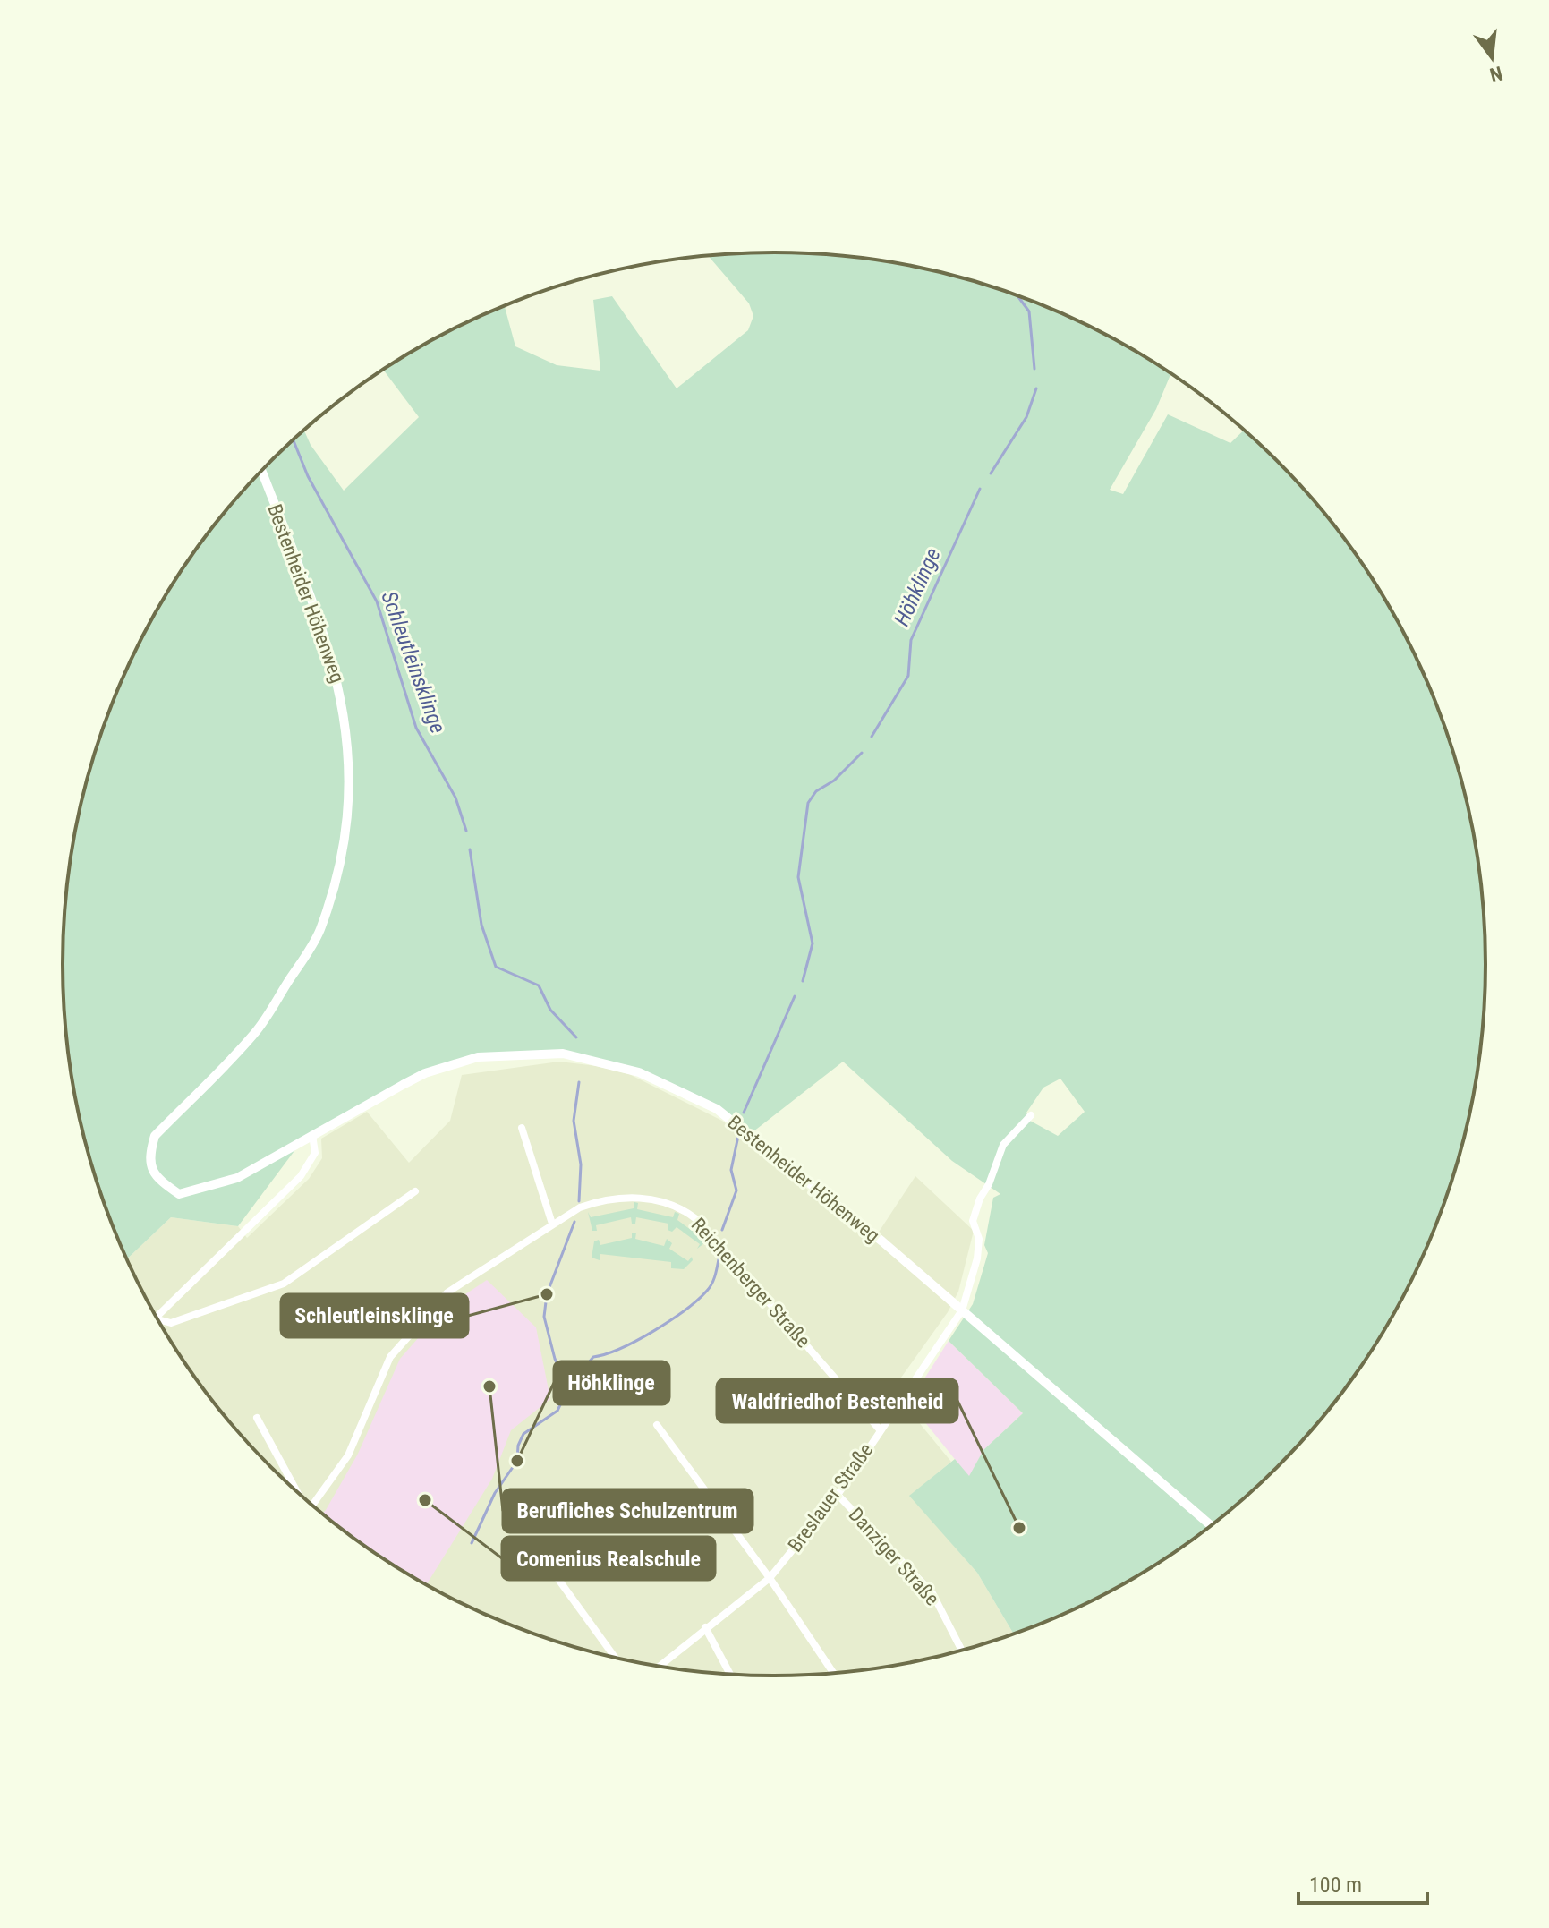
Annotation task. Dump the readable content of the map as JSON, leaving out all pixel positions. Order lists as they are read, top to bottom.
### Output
{
  "streets": {
    "street": [
      "Bestenheider Höhenweg",
      "Reichenberger Straße",
      "Breslauer Straße",
      "Danziger Straße"
    ]
  },
  "crossings": [
    ["Bestenheider Höhenweg", "Breslauer Straße"],
    ["Reichenberger Straße", "Breslauer Straße"],
    ["Breslauer Straße", "Danziger Straße"]
  ],
  "water": ["Höhklinge", "Schleutleinsklinge"],
  "places": [
    "Schleutleinsklinge",
    "Berufliches Schulzentrum",
    "Höhklinge",
    "Comenius Realschule",
    "Waldfriedhof Bestenheid"
  ],
  "scale_bar": "100 m",
  "north": "bottom"
}
